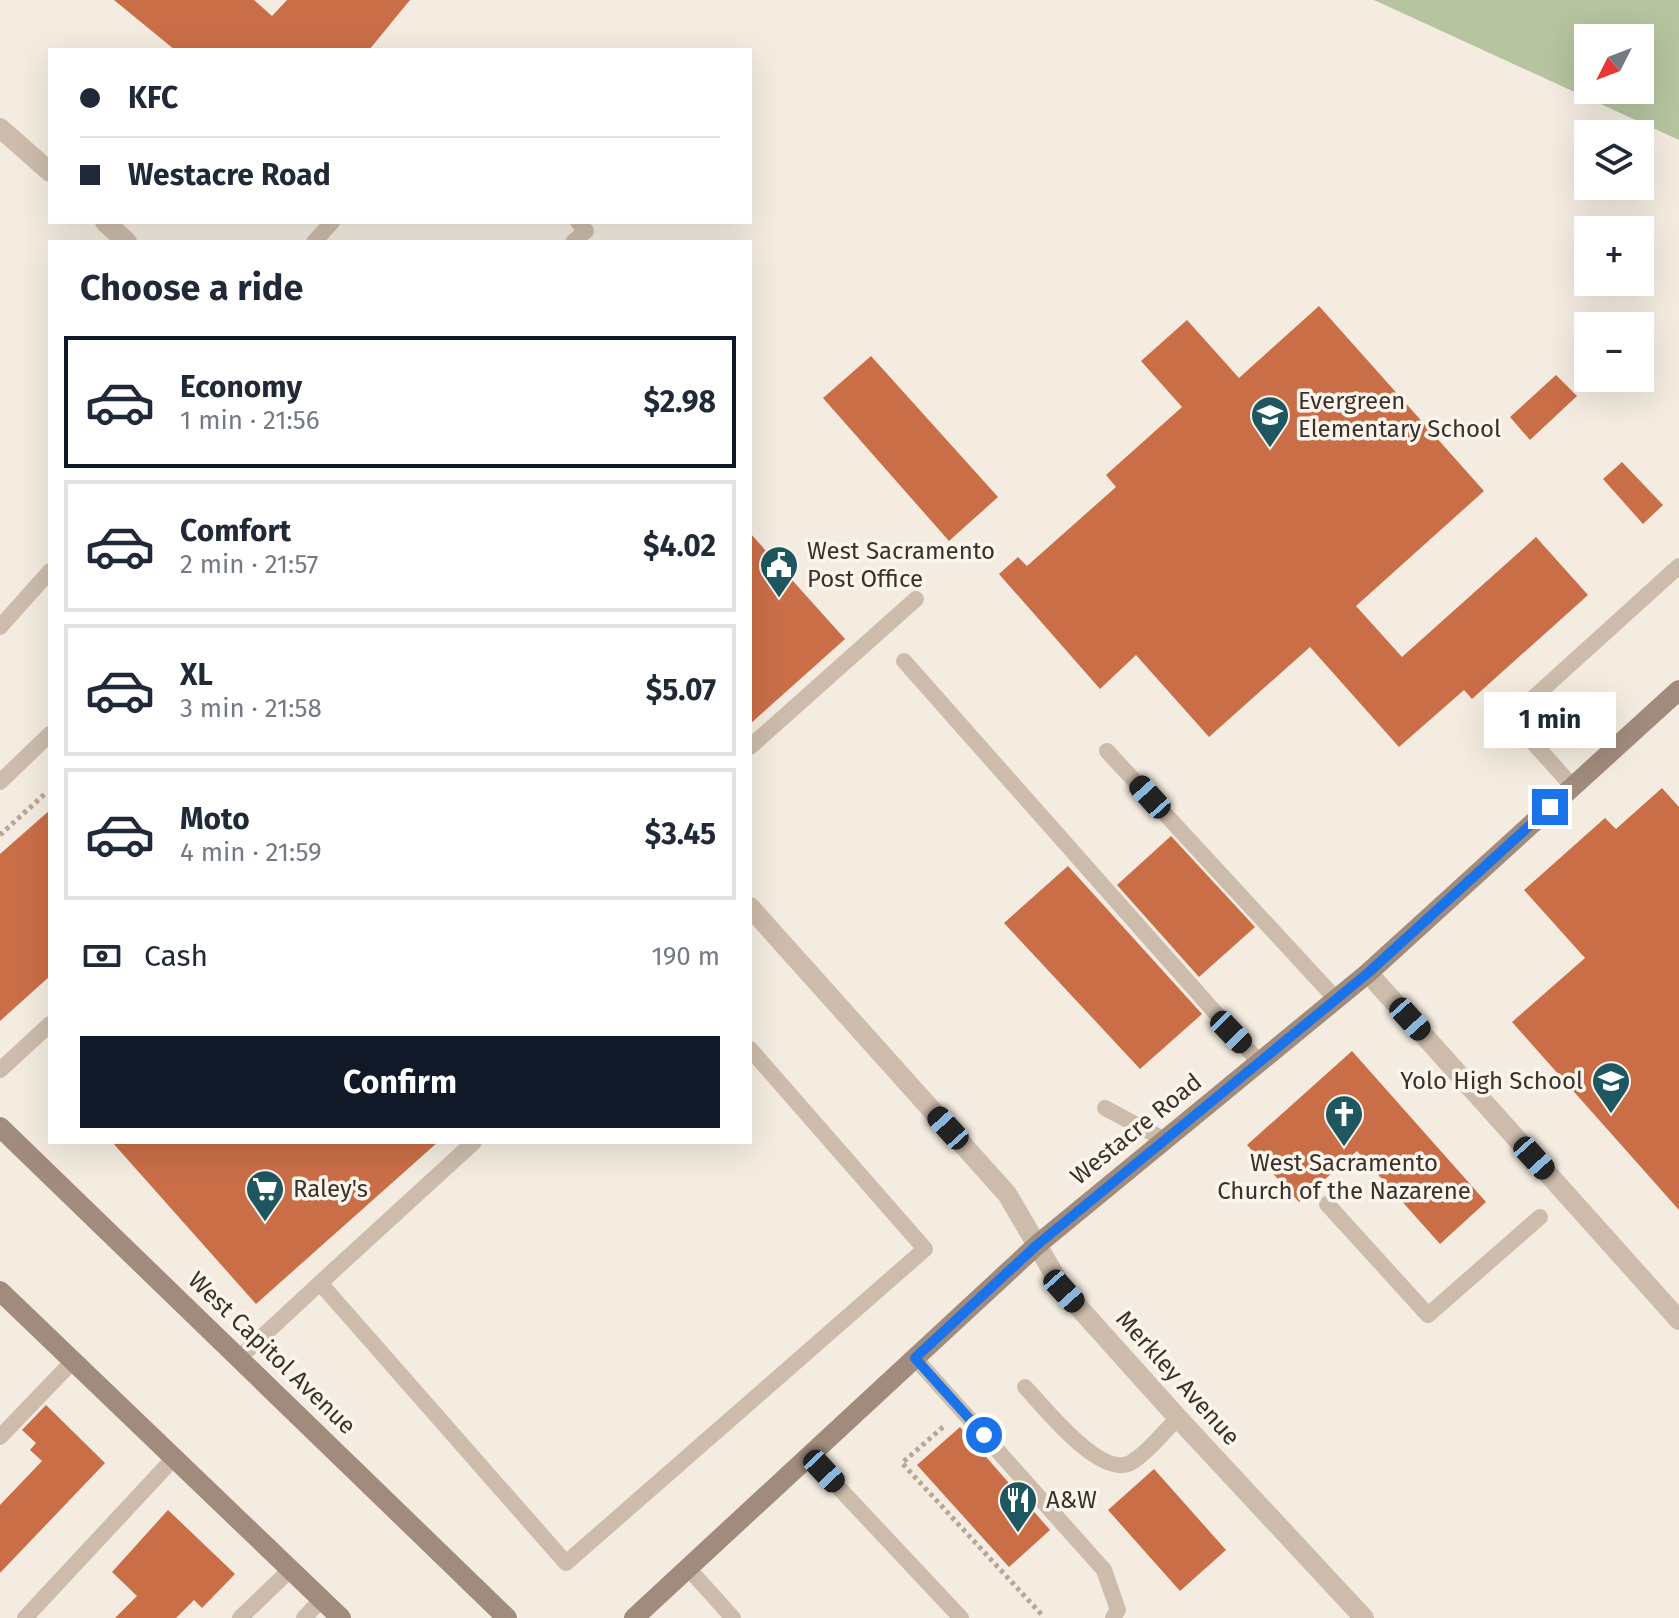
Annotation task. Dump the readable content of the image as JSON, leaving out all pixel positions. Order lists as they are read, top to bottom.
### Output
{
  "streets": {
    "street": ["Westacre Road", "West Capitol Avenue", "Merkley Avenue"]
  },
  "crossings": [
    ["Westacre Road", "Merkley Avenue"]
  ],
  "places": {
    "school or university": ["Evergreen Elementary School", "Yolo High School"],
    "public building": ["West Sacramento Post Office"],
    "church": ["West Sacramento Church of the Nazarene"],
    "supermarket": ["Raley's"],
    "restaurant": ["A&W"]
  },
  "north": "bottom left",
  "page": {
    "map_buttons": ["+", "−"],
    "banner": ["KFC", "Westacre Road"],
    "heading": "Choose a ride",
    "list": [
      {
        "name": "Economy",
        "note": "1 min · 21:56",
        "value": "$2.98"
      },
      {
        "name": "Comfort",
        "note": "2 min · 21:57",
        "value": "$4.02"
      },
      {
        "name": "XL",
        "note": "3 min · 21:58",
        "value": "$5.07"
      },
      {
        "name": "Moto",
        "note": "4 min · 21:59",
        "value": "$3.45"
      }
    ],
    "bubble": "1 min",
    "pay": ["Cash", "190 m"],
    "buttons": "Confirm"
  }
}
